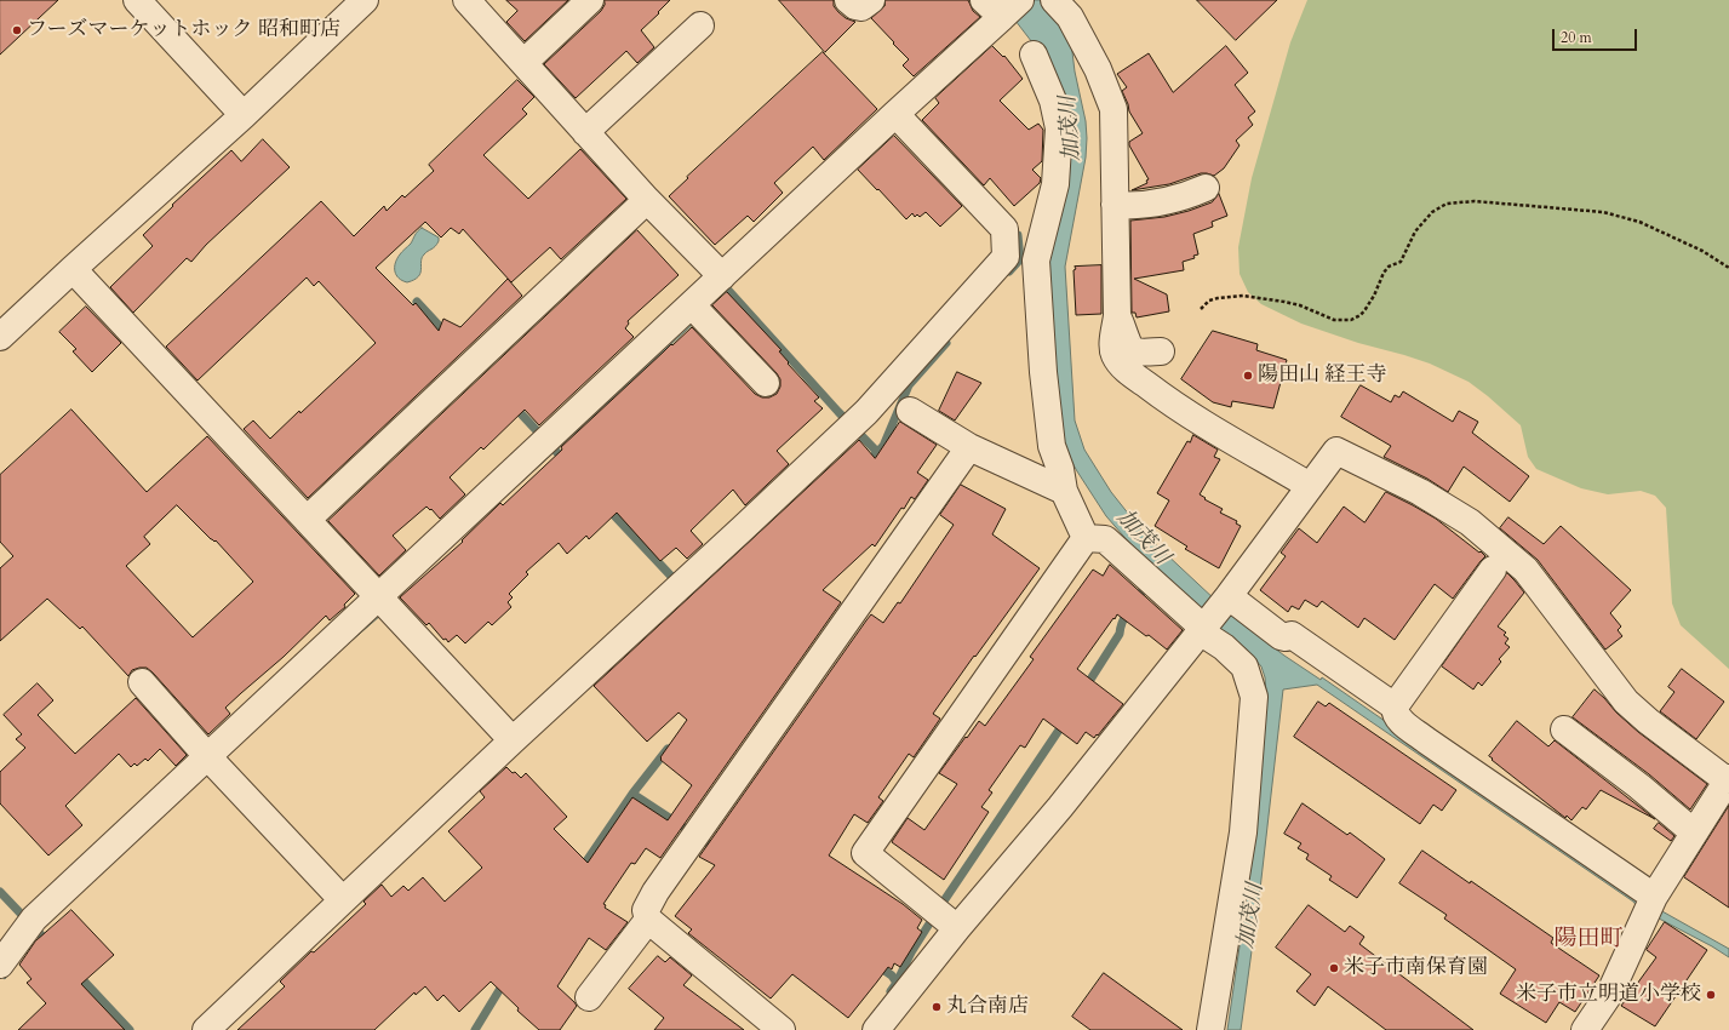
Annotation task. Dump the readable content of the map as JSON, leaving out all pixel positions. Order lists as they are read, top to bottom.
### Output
{
  "districts": ["陽田町"],
  "water": ["加茂川"],
  "places": [
    "フーズマーケットホック 昭和町店",
    "陽田山 経王寺",
    "米子市南保育園",
    "米子市立明道小学校",
    "丸合南店"
  ],
  "scale_bar": "20 m"
}
